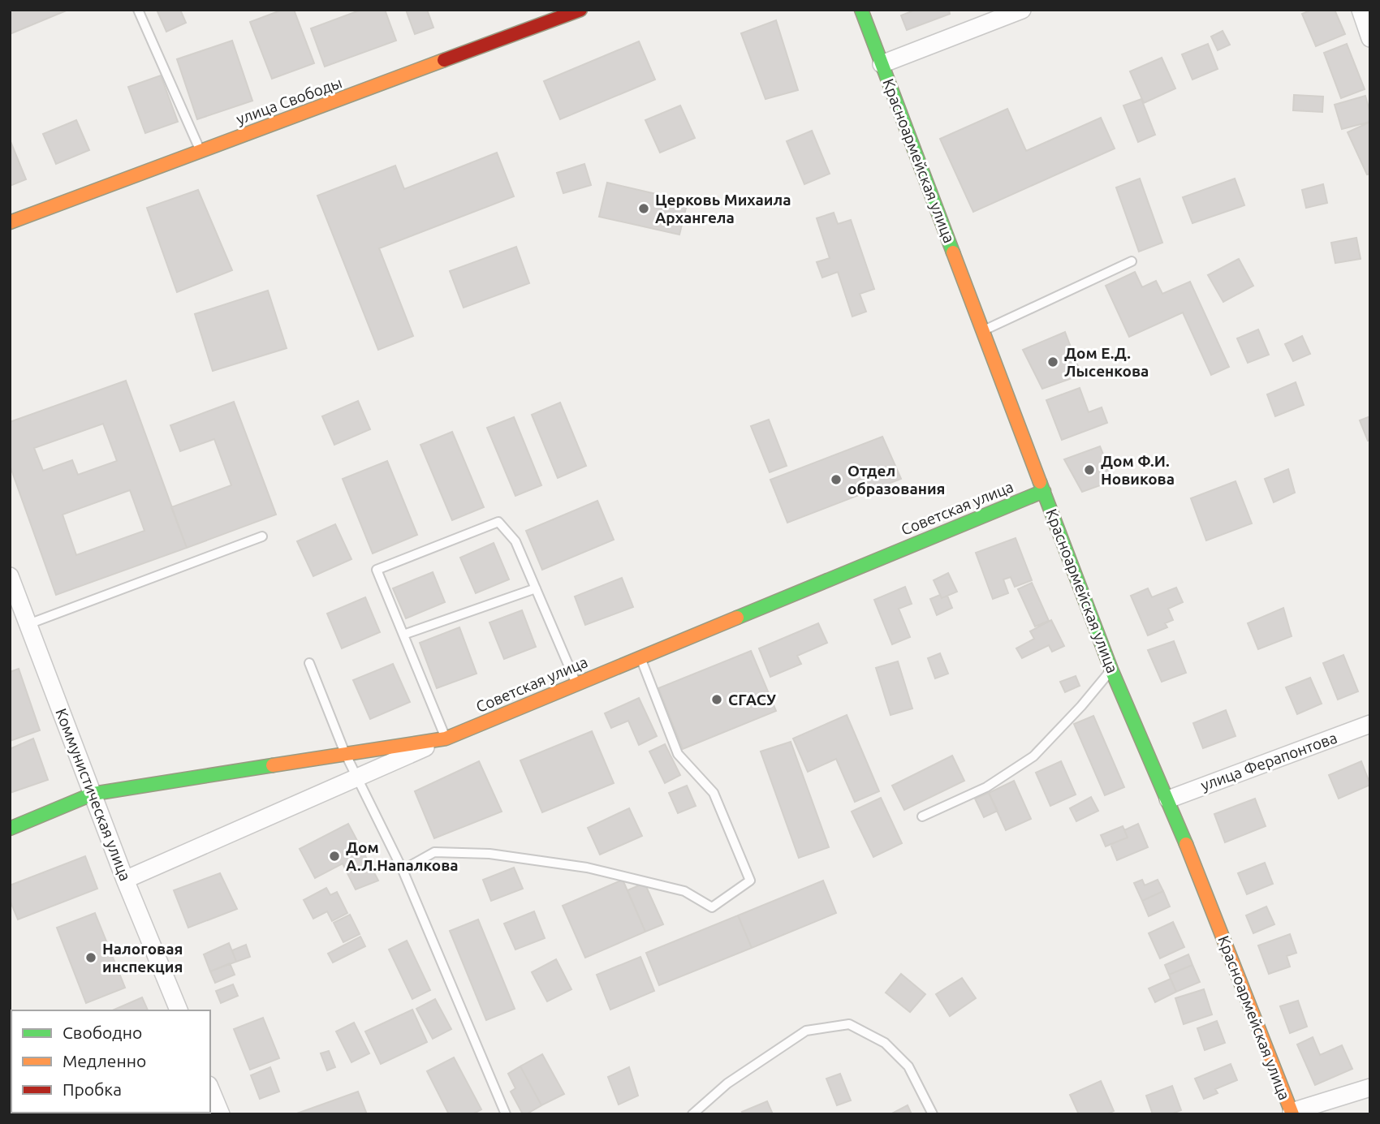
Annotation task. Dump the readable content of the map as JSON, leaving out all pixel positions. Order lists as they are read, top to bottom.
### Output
{
  "streets": {
    "street": [
      "улица Свободы",
      "Красноармейская улица",
      "Советская улица",
      "улица Ферапонтова",
      "Коммунистическая улица"
    ]
  },
  "crossings": [
    ["Красноармейская улица", "Советская улица"],
    ["Красноармейская улица", "улица Ферапонтова"],
    ["Советская улица", "Коммунистическая улица"]
  ],
  "places": [
    "Церковь Михаила Архангела",
    "Дом Е.Д. Лысенкова",
    "Дом Ф.И. Новикова",
    "Отдел образования",
    "СГАСУ",
    "Дом А.Л.Напалкова",
    "Налоговая инспекция"
  ],
  "legend": ["Свободно", "Медленно", "Пробка"]
}
